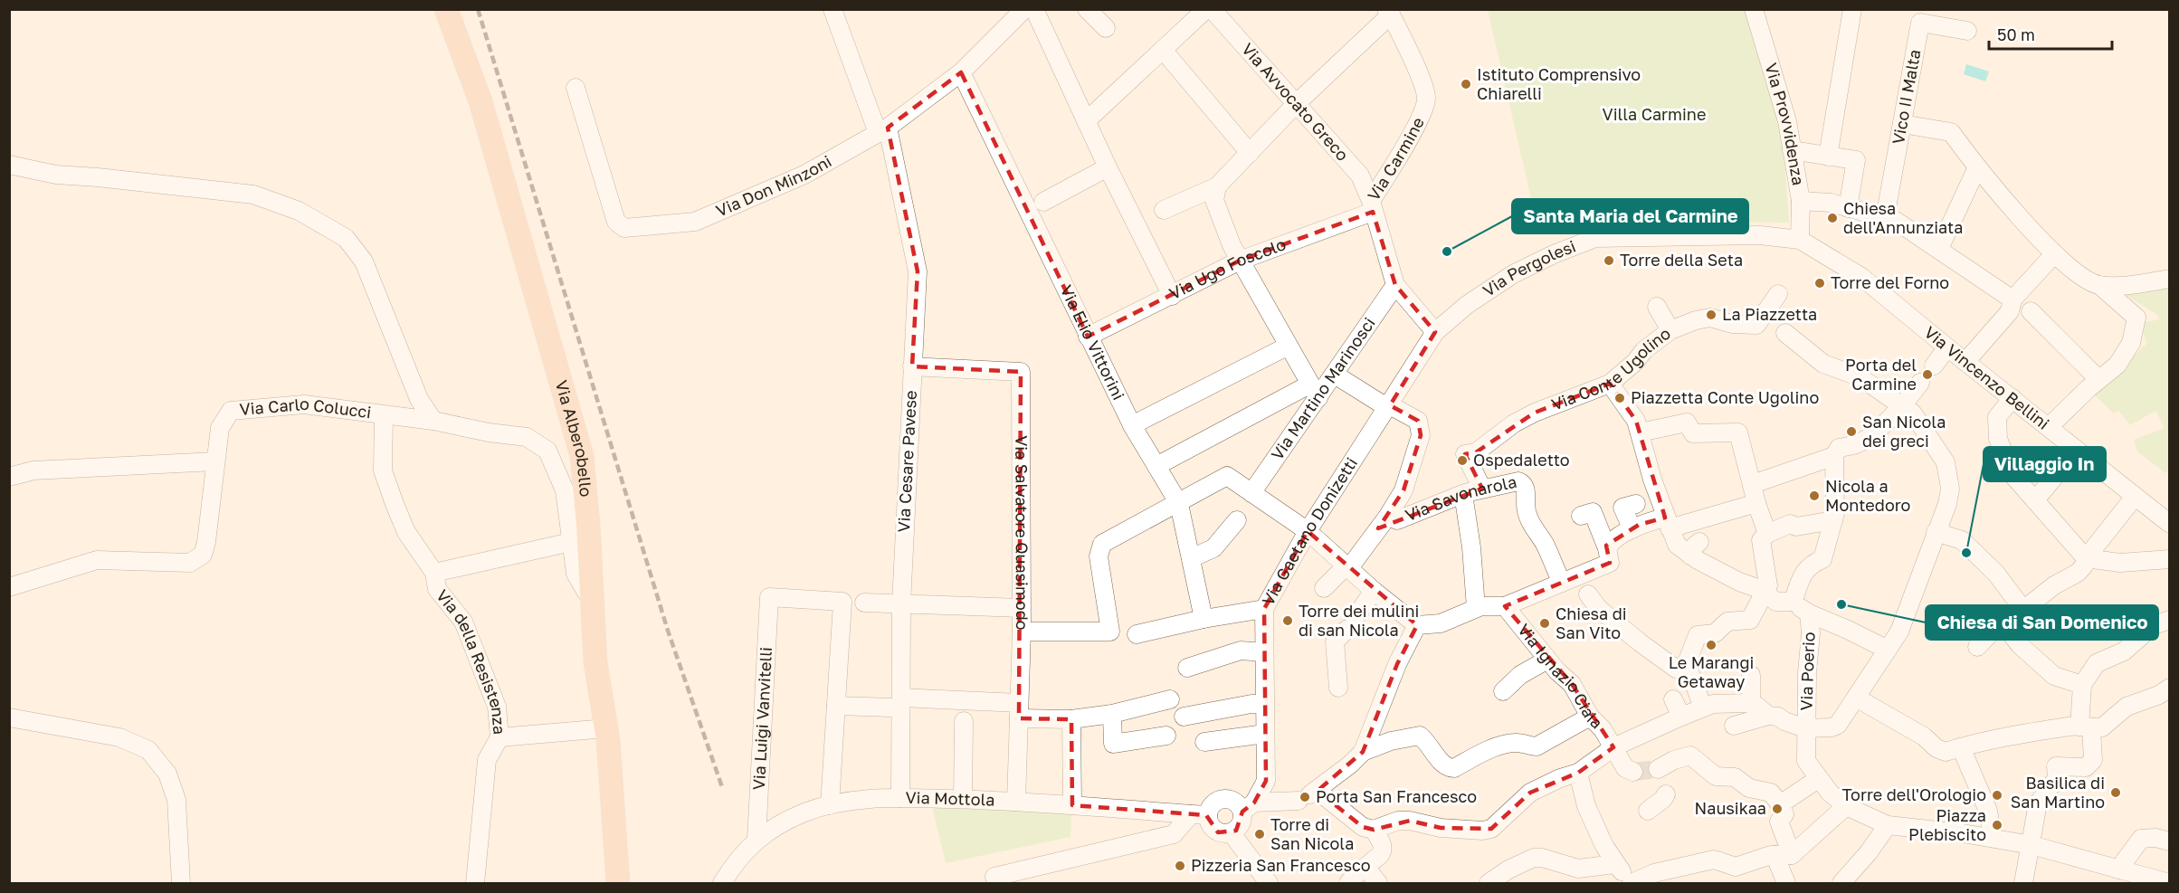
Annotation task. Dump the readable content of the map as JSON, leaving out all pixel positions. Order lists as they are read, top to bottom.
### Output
{
  "streets": {
    "main road": ["Via Alberobello"],
    "street": [
      "Vico II Malta",
      "Via Avvocato Greco",
      "Via Provvidenza",
      "Via Carmine",
      "Via Don Minzoni",
      "Via Ugo Foscolo",
      "Via Pergolesi",
      "Via Elio Vittorini",
      "Via Conte Ugolino",
      "Via Vincenzo Bellini",
      "Via Martino Marinosci",
      "Via Carlo Colucci",
      "Via Cesare Pavese",
      "Via Savonarola",
      "Via Salvatore Quasimodo",
      "Via Gaetano Donizetti",
      "Via della Resistenza",
      "Via Poerio",
      "Via Ignazio Ciaia",
      "Via Luigi Vanvitelli",
      "Via Mottola"
    ]
  },
  "crossings": [
    ["Via Avvocato Greco", "Via Carmine"],
    ["Via Avvocato Greco", "Via Ugo Foscolo"],
    ["Via Provvidenza", "Via Pergolesi"],
    ["Via Provvidenza", "Via Vincenzo Bellini"],
    ["Via Carmine", "Via Ugo Foscolo"],
    ["Via Carmine", "Via Pergolesi"],
    ["Via Carmine", "Via Martino Marinosci"],
    ["Via Carmine", "Via Gaetano Donizetti"],
    ["Via Don Minzoni", "Via Elio Vittorini"],
    ["Via Don Minzoni", "Via Cesare Pavese"],
    ["Via Ugo Foscolo", "Via Elio Vittorini"],
    ["Via Pergolesi", "Via Vincenzo Bellini"],
    ["Via Pergolesi", "Via Gaetano Donizetti"],
    ["Via Conte Ugolino", "Via Savonarola"],
    ["Via Carlo Colucci", "Via Alberobello"],
    ["Via Carlo Colucci", "Via della Resistenza"],
    ["Via Cesare Pavese", "Via Salvatore Quasimodo"],
    ["Via Cesare Pavese", "Via Mottola"],
    ["Via Salvatore Quasimodo", "Via Mottola"],
    ["Via Luigi Vanvitelli", "Via Mottola"]
  ],
  "parks": ["Villa Carmine"],
  "places": [
    "Istituto Comprensivo Chiarelli",
    "Chiesa dell'Annunziata",
    "Santa Maria del Carmine",
    "Torre della Seta",
    "Torre del Forno",
    "La Piazzetta",
    "Porta del Carmine",
    "Piazzetta Conte Ugolino",
    "San Nicola dei greci",
    "Ospedaletto",
    "Nicola a Montedoro",
    "Villaggio In",
    "Chiesa di San Domenico",
    "Torre dei mulini di san Nicola",
    "Chiesa di San Vito",
    "Le Marangi Getaway",
    "Basilica di San Martino",
    "Torre dell'Orologio",
    "Porta San Francesco",
    "Nausikaa",
    "Piazza Plebiscito",
    "Torre di San Nicola",
    "Pizzeria San Francesco"
  ],
  "scale_bar": "50 m"
}
